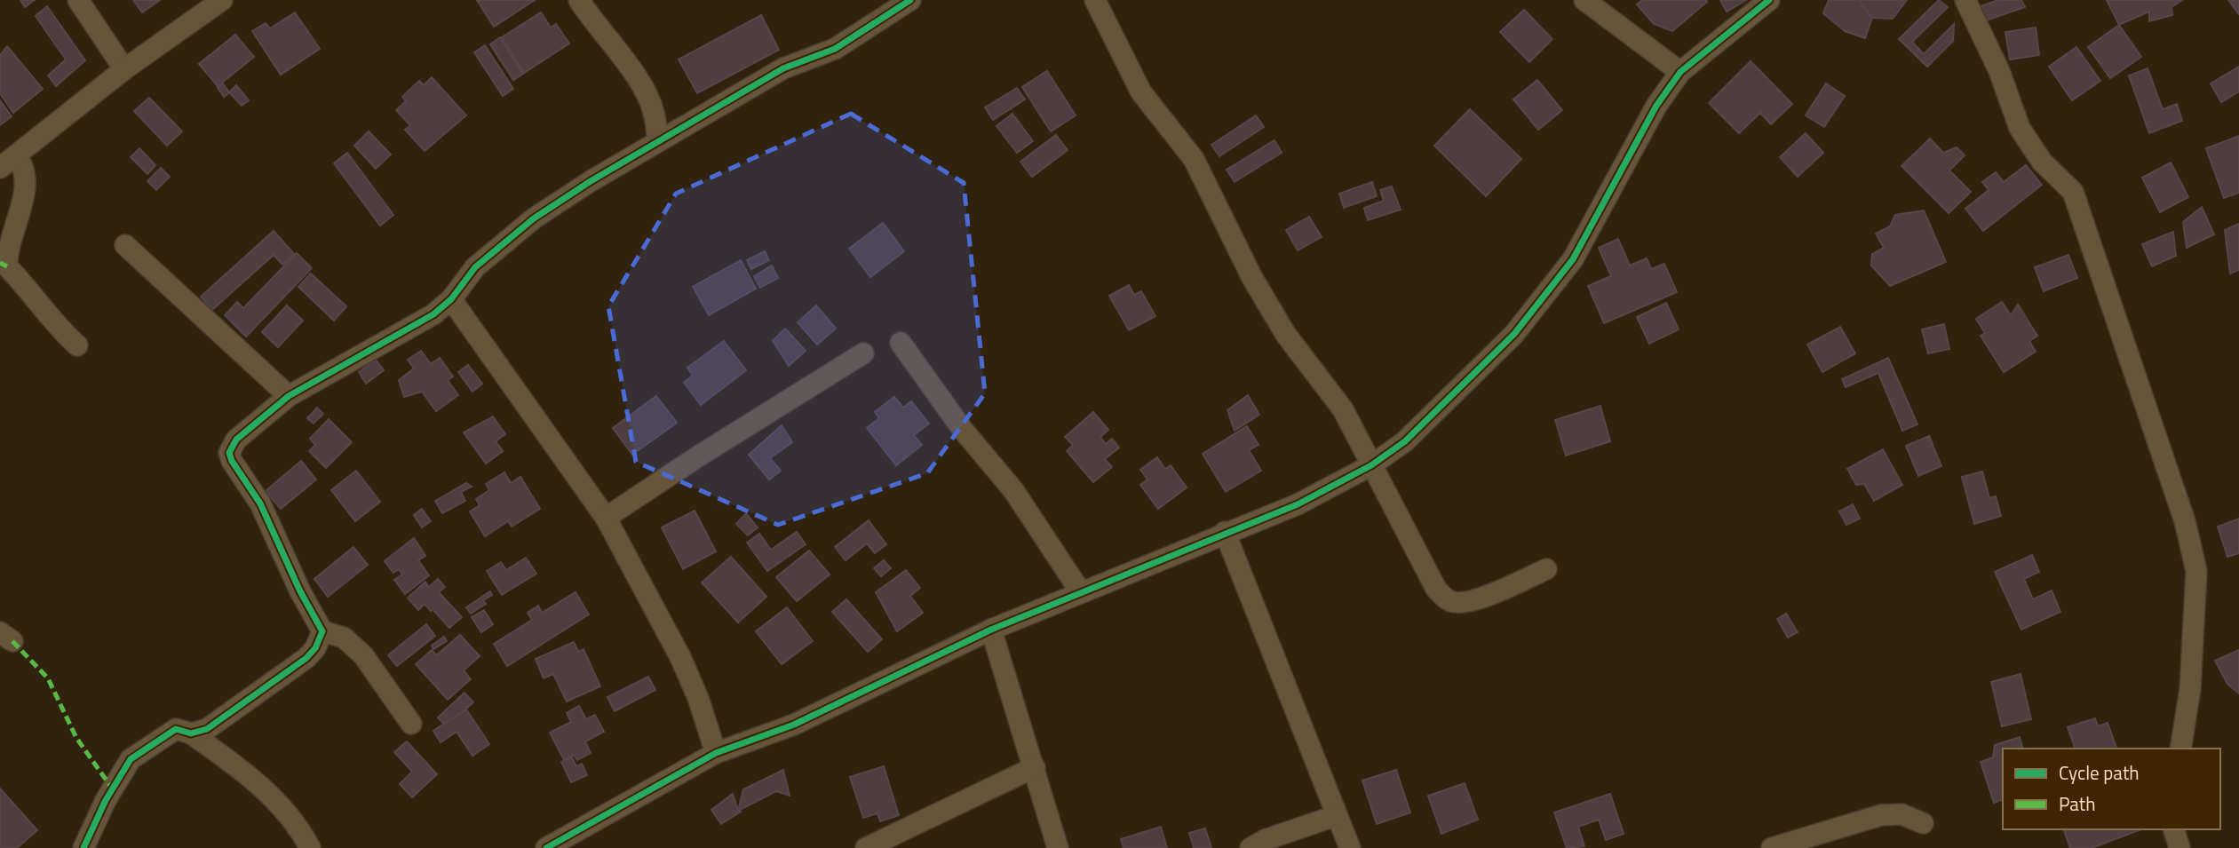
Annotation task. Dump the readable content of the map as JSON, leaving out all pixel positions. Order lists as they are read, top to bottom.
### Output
{
  "legend": ["Cycle path", "Path"]
}
